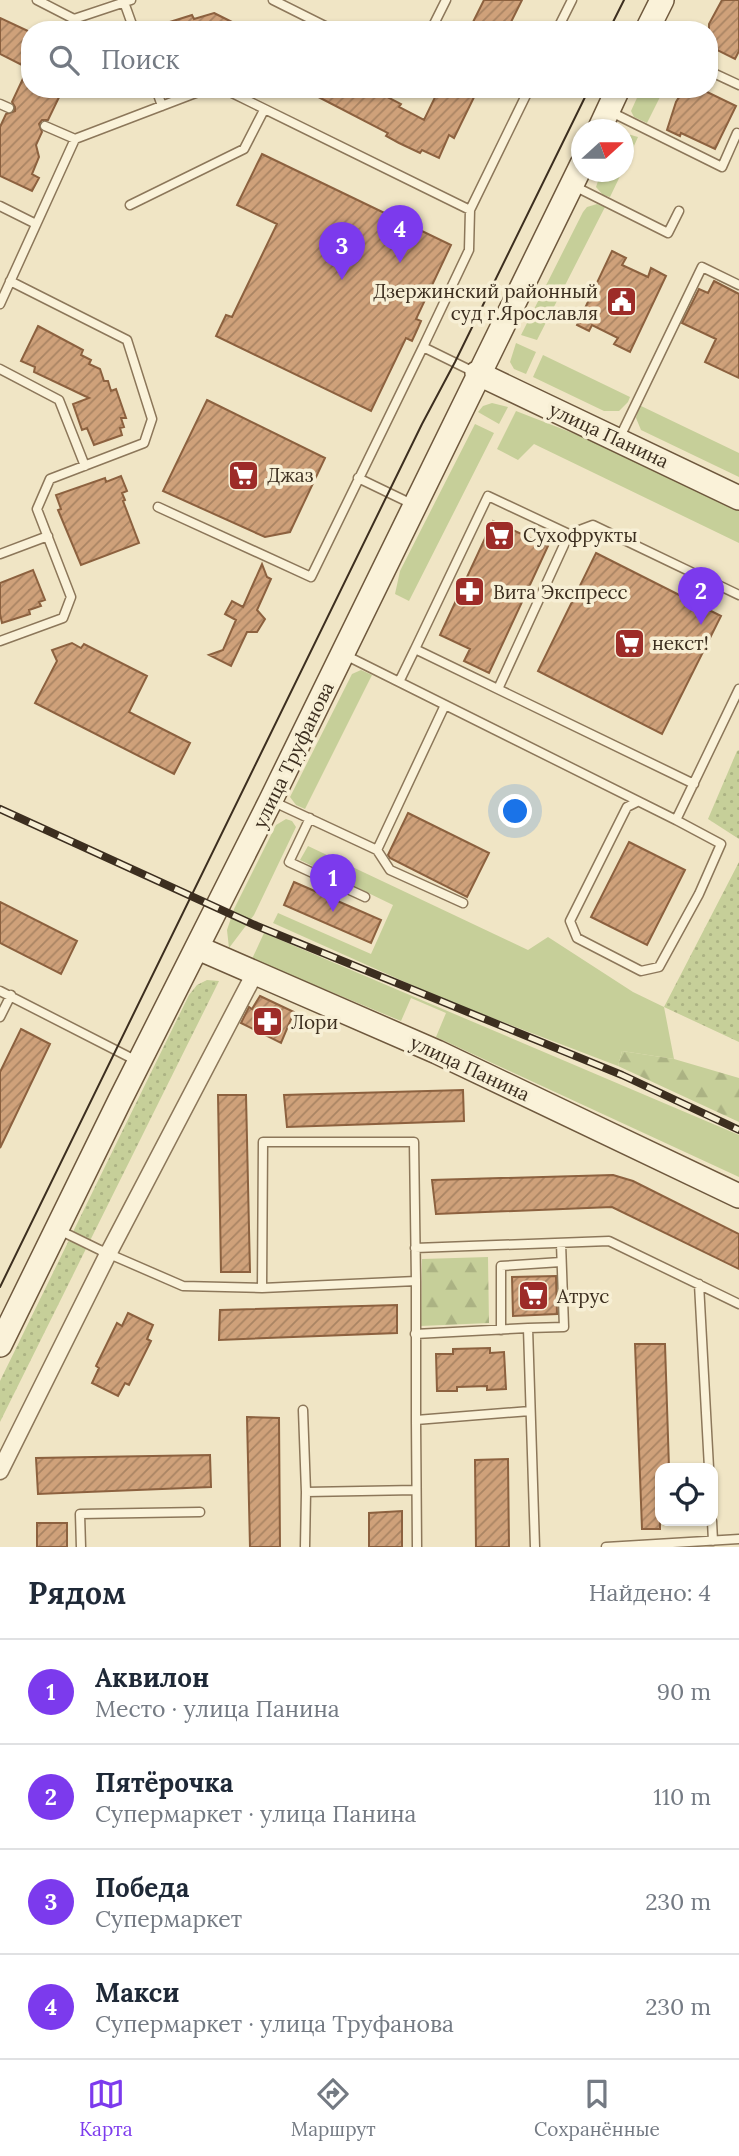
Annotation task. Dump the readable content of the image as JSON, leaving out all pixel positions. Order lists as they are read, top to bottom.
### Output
{
  "streets": {
    "street": ["улица Панина", "улица Труфанова"]
  },
  "crossings": [
    ["улица Панина", "улица Труфанова"]
  ],
  "places": {
    "public building": ["Дзержинский районный суд г.Ярославля"],
    "supermarket": [
      "Джаз",
      "Сухофрукты",
      "некст!",
      "Атрус"
    ],
    "pharmacy": ["Вита Экспресс", "Лори"]
  },
  "north": "right",
  "page": {
    "search": "Поиск",
    "pins": [
      "4",
      "3",
      "2",
      "1"
    ],
    "heading": ["Рядом", "Найдено: 4"],
    "list": [
      {
        "mark": "1",
        "name": "Аквилон",
        "note": "Место · улица Панина",
        "value": "90 m"
      },
      {
        "mark": "2",
        "name": "Пятёрочка",
        "note": "Супермаркет · улица Панина",
        "value": "110 m"
      },
      {
        "mark": "3",
        "name": "Победа",
        "note": "Супермаркет",
        "value": "230 m"
      },
      {
        "mark": "4",
        "name": "Макси",
        "note": "Супермаркет · улица Труфанова",
        "value": "230 m"
      }
    ],
    "nav": ["Карта", "Маршрут", "Сохранённые"]
  }
}
